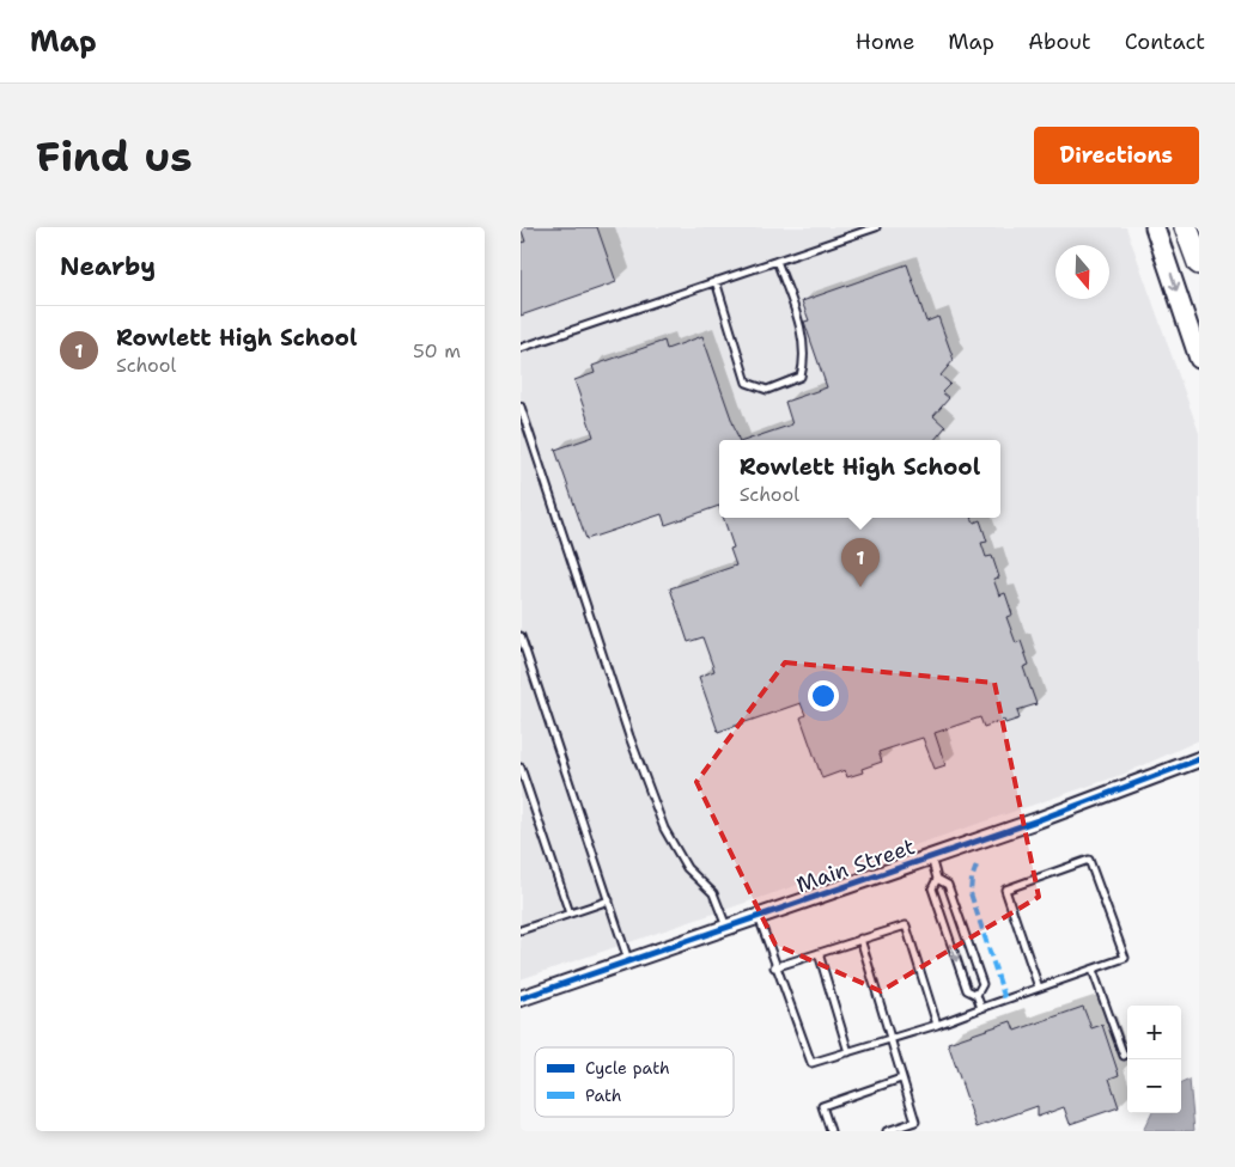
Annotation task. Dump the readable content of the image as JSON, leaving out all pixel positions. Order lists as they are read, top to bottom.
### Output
{
  "streets": {
    "street": ["Main Street"]
  },
  "legend": ["Cycle path", "Path"],
  "north": "bottom",
  "page": {
    "header": "Map",
    "nav": [
      "Home",
      "Map",
      "About",
      "Contact"
    ],
    "buttons": "Directions",
    "title": "Find us",
    "heading": "Nearby",
    "list": [
      {
        "mark": "1",
        "name": "Rowlett High School",
        "note": "School",
        "value": "50 m"
      }
    ],
    "popup": ["Rowlett High School", "School"],
    "pins": "1",
    "map_buttons": ["+", "−"]
  }
}
